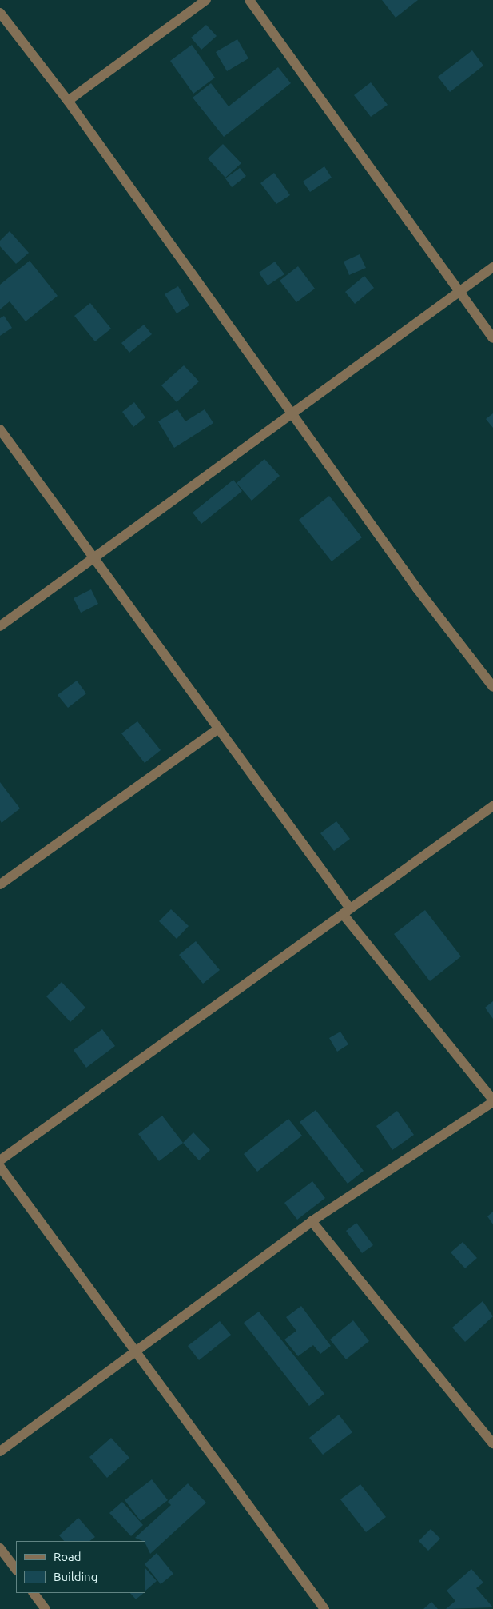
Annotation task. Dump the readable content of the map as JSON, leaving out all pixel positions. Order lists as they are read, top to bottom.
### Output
{
  "legend": ["Road", "Building"]
}
